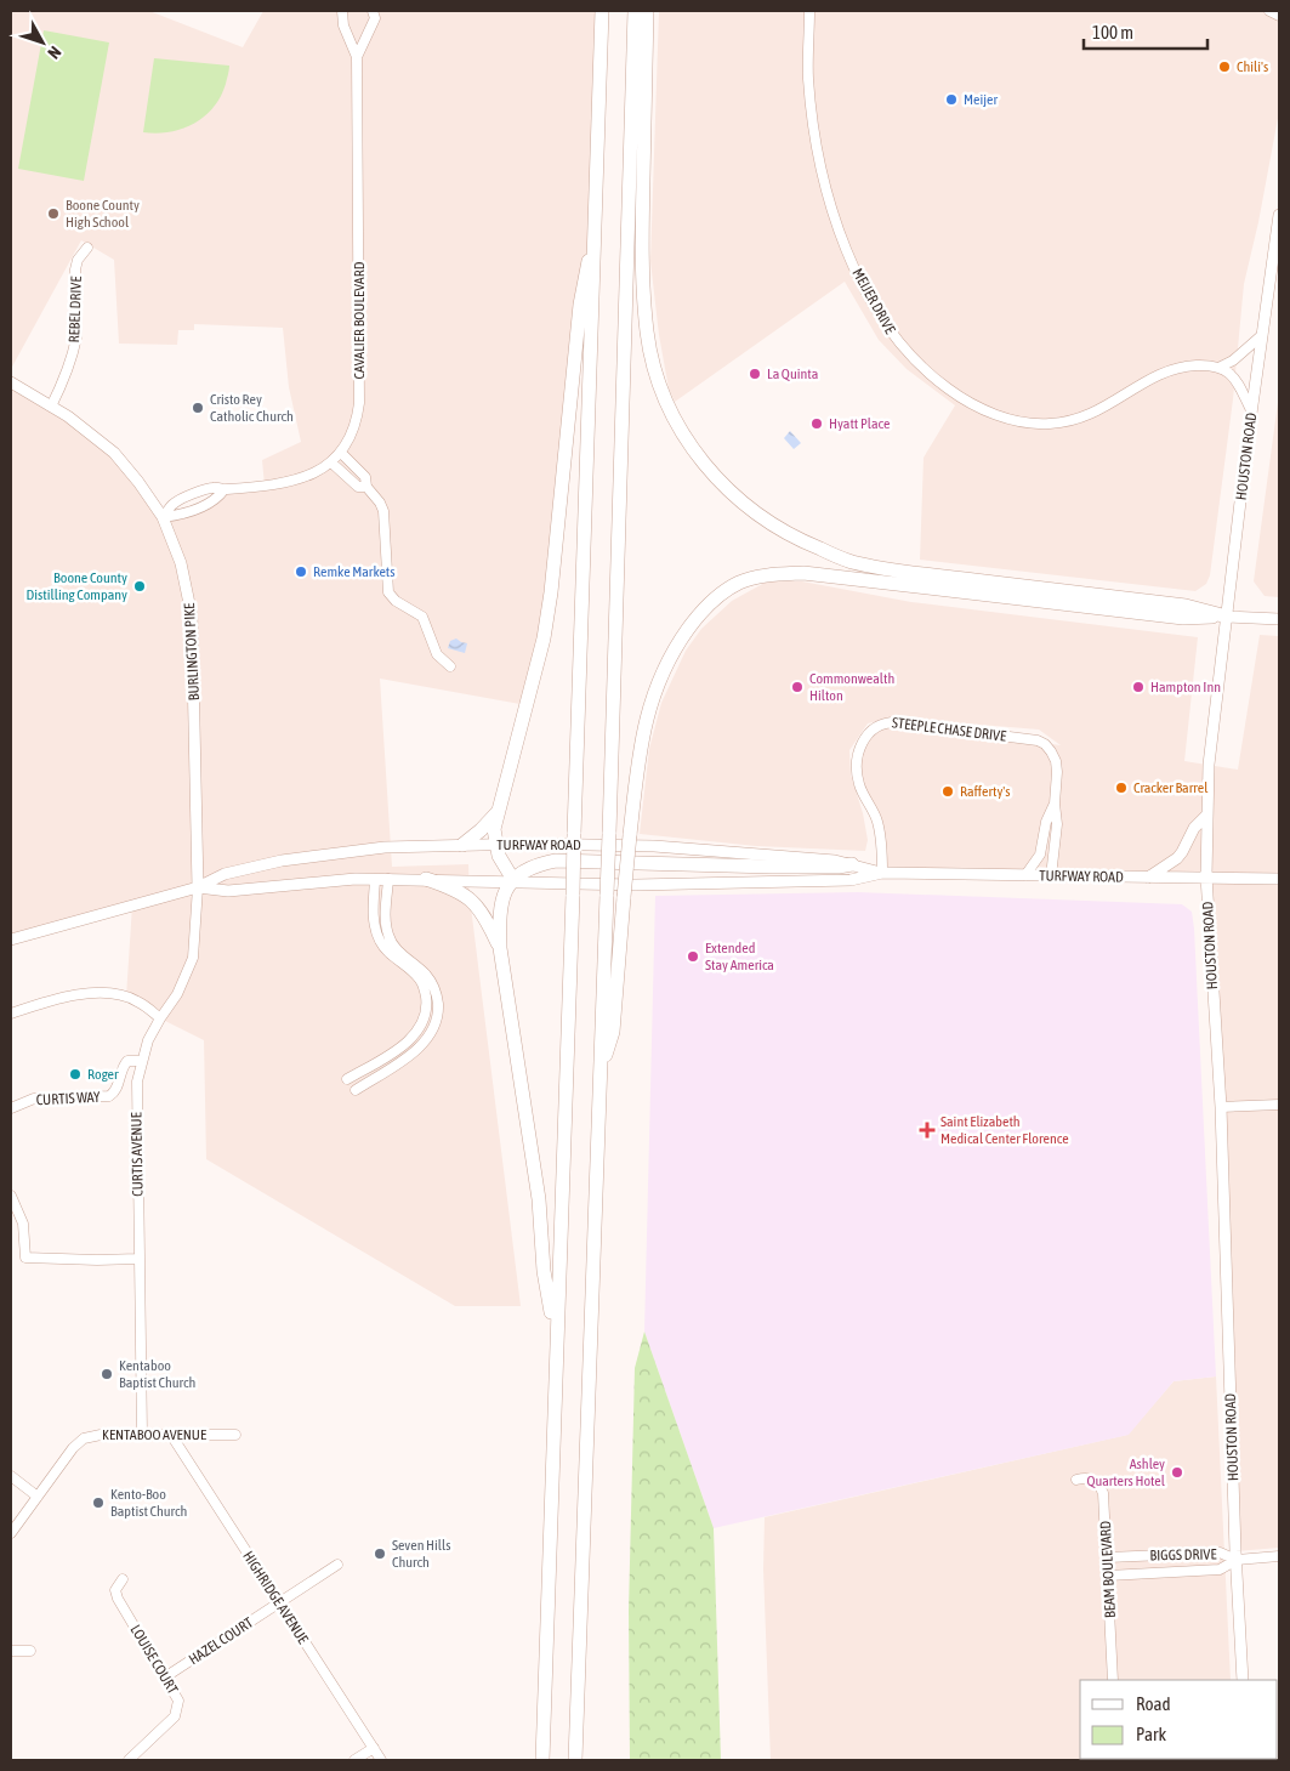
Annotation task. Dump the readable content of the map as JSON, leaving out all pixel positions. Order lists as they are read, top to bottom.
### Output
{
  "streets": {
    "main road": ["HOUSTON ROAD", "BURLINGTON PIKE", "TURFWAY ROAD"],
    "street": [
      "MEIJER DRIVE",
      "REBEL DRIVE",
      "CAVALIER BOULEVARD",
      "STEEPLE CHASE DRIVE",
      "CURTIS WAY",
      "CURTIS AVENUE",
      "KENTABOO AVENUE",
      "BIGGS DRIVE",
      "BEAM BOULEVARD",
      "HIGHRIDGE AVENUE",
      "HAZEL COURT",
      "LOUISE COURT"
    ]
  },
  "crossings": [
    ["REBEL DRIVE", "BURLINGTON PIKE"],
    ["CAVALIER BOULEVARD", "BURLINGTON PIKE"],
    ["HOUSTON ROAD", "TURFWAY ROAD"],
    ["HOUSTON ROAD", "BIGGS DRIVE"],
    ["BURLINGTON PIKE", "TURFWAY ROAD"],
    ["BURLINGTON PIKE", "CURTIS AVENUE"],
    ["STEEPLE CHASE DRIVE", "TURFWAY ROAD"],
    ["TURFWAY ROAD", "CURTIS AVENUE"],
    ["CURTIS WAY", "CURTIS AVENUE"],
    ["CURTIS AVENUE", "KENTABOO AVENUE"],
    ["KENTABOO AVENUE", "HIGHRIDGE AVENUE"],
    ["BIGGS DRIVE", "BEAM BOULEVARD"],
    ["HIGHRIDGE AVENUE", "HAZEL COURT"],
    ["HAZEL COURT", "LOUISE COURT"]
  ],
  "places": {
    "other": [
      "Chili's",
      "Meijer",
      "Boone County High School",
      "La Quinta",
      "Cristo Rey Catholic Church",
      "Hyatt Place",
      "Remke Markets",
      "Boone County Distilling Company",
      "Commonwealth Hilton",
      "Hampton Inn",
      "Cracker Barrel",
      "Rafferty's",
      "Extended Stay America",
      "Roger",
      "Kentaboo Baptist Church",
      "Ashley Quarters Hotel",
      "Kento-Boo Baptist Church",
      "Seven Hills Church"
    ],
    "health": ["Saint Elizabeth Medical Center Florence"]
  },
  "legend": ["Road", "Park"],
  "scale_bar": "100 m",
  "north": "bottom right"
}
